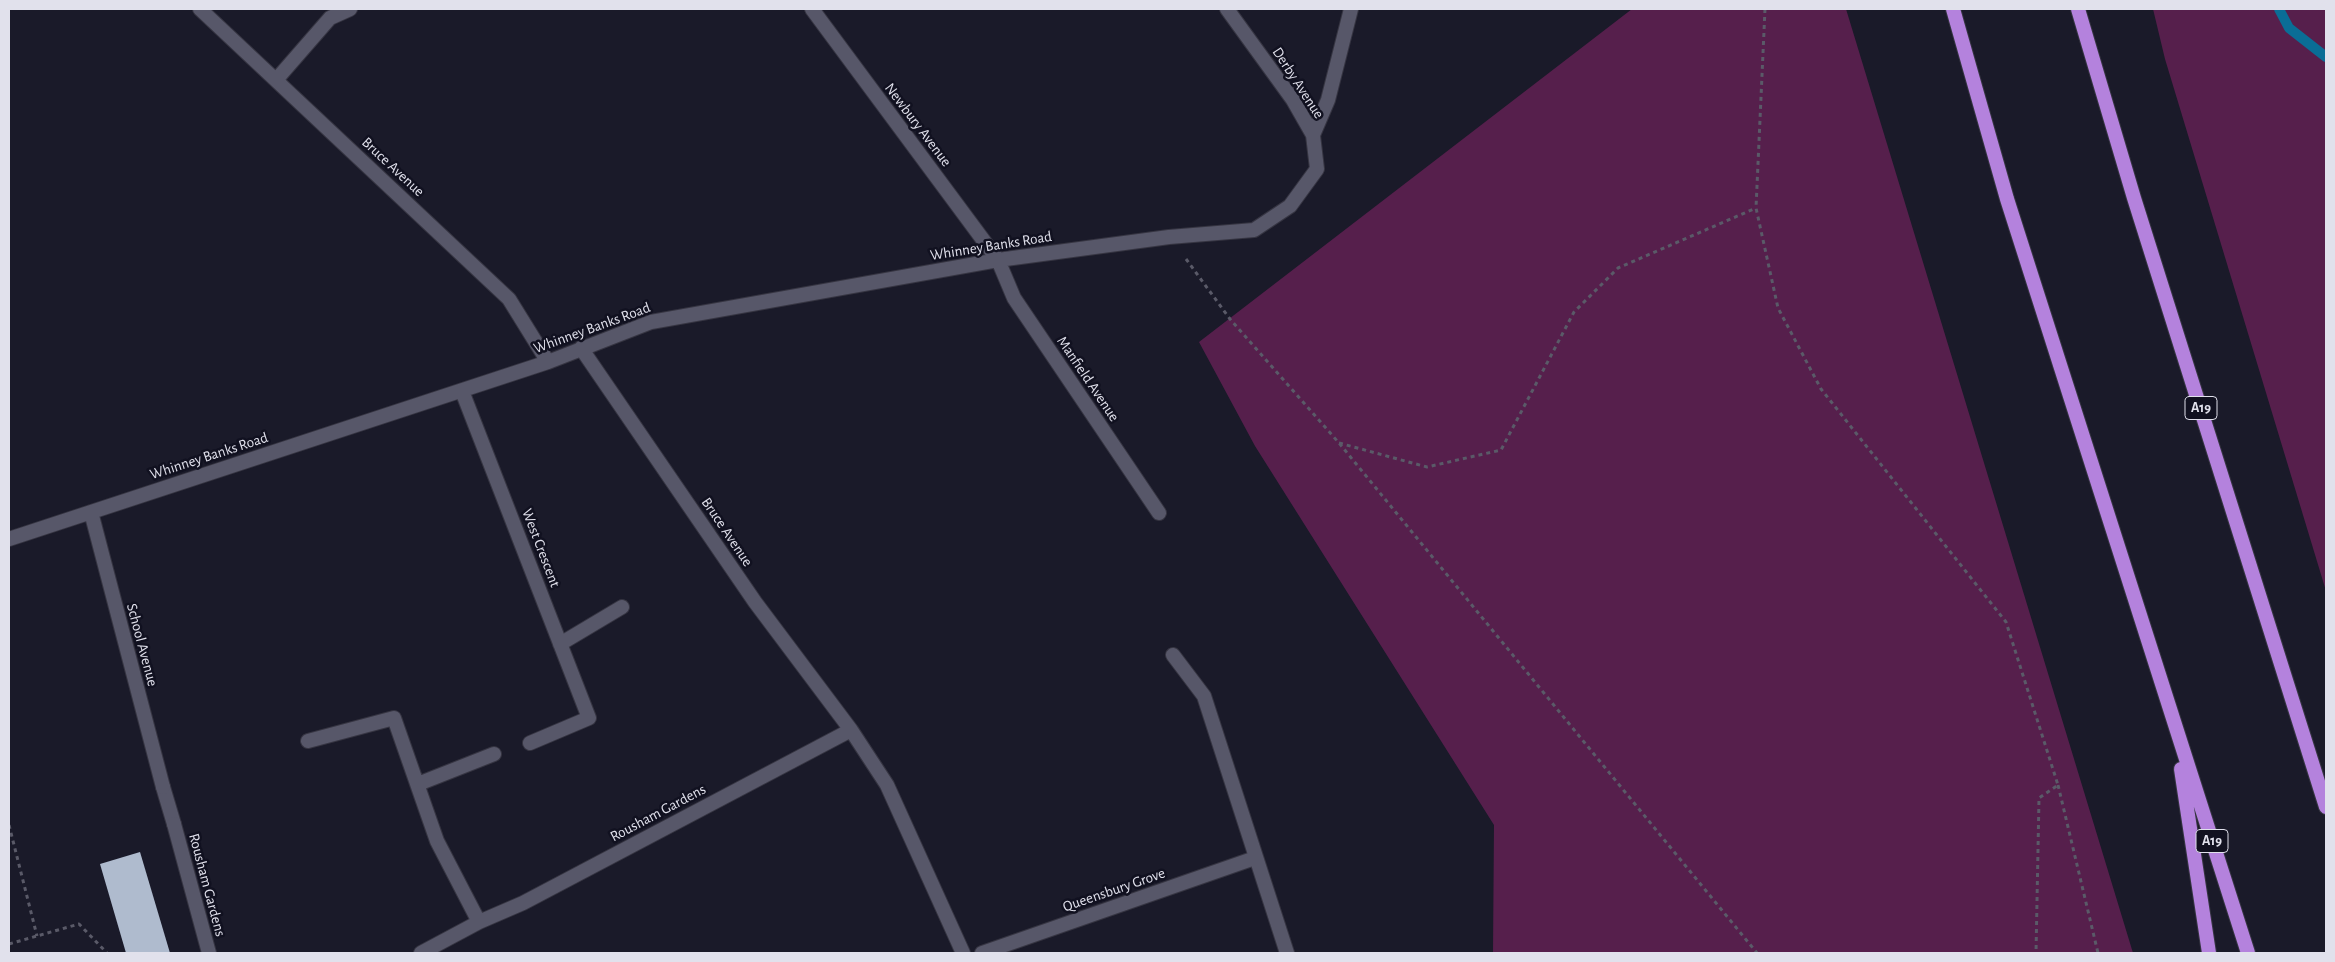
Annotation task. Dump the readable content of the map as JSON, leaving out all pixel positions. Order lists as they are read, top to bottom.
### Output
{
  "streets": {
    "highway": ["A19"],
    "street": [
      "Derby Avenue",
      "Newbury Avenue",
      "Bruce Avenue",
      "Whinney Banks Road",
      "Manfield Avenue",
      "West Crescent",
      "School Avenue",
      "Rousham Gardens",
      "Queensbury Grove"
    ]
  },
  "crossings": [
    ["Derby Avenue", "Whinney Banks Road"],
    ["Newbury Avenue", "Whinney Banks Road"],
    ["Newbury Avenue", "Manfield Avenue"],
    ["Bruce Avenue", "Whinney Banks Road"],
    ["Bruce Avenue", "Rousham Gardens"],
    ["Whinney Banks Road", "Manfield Avenue"],
    ["Whinney Banks Road", "West Crescent"],
    ["Whinney Banks Road", "School Avenue"],
    ["School Avenue", "Rousham Gardens"]
  ]
}
